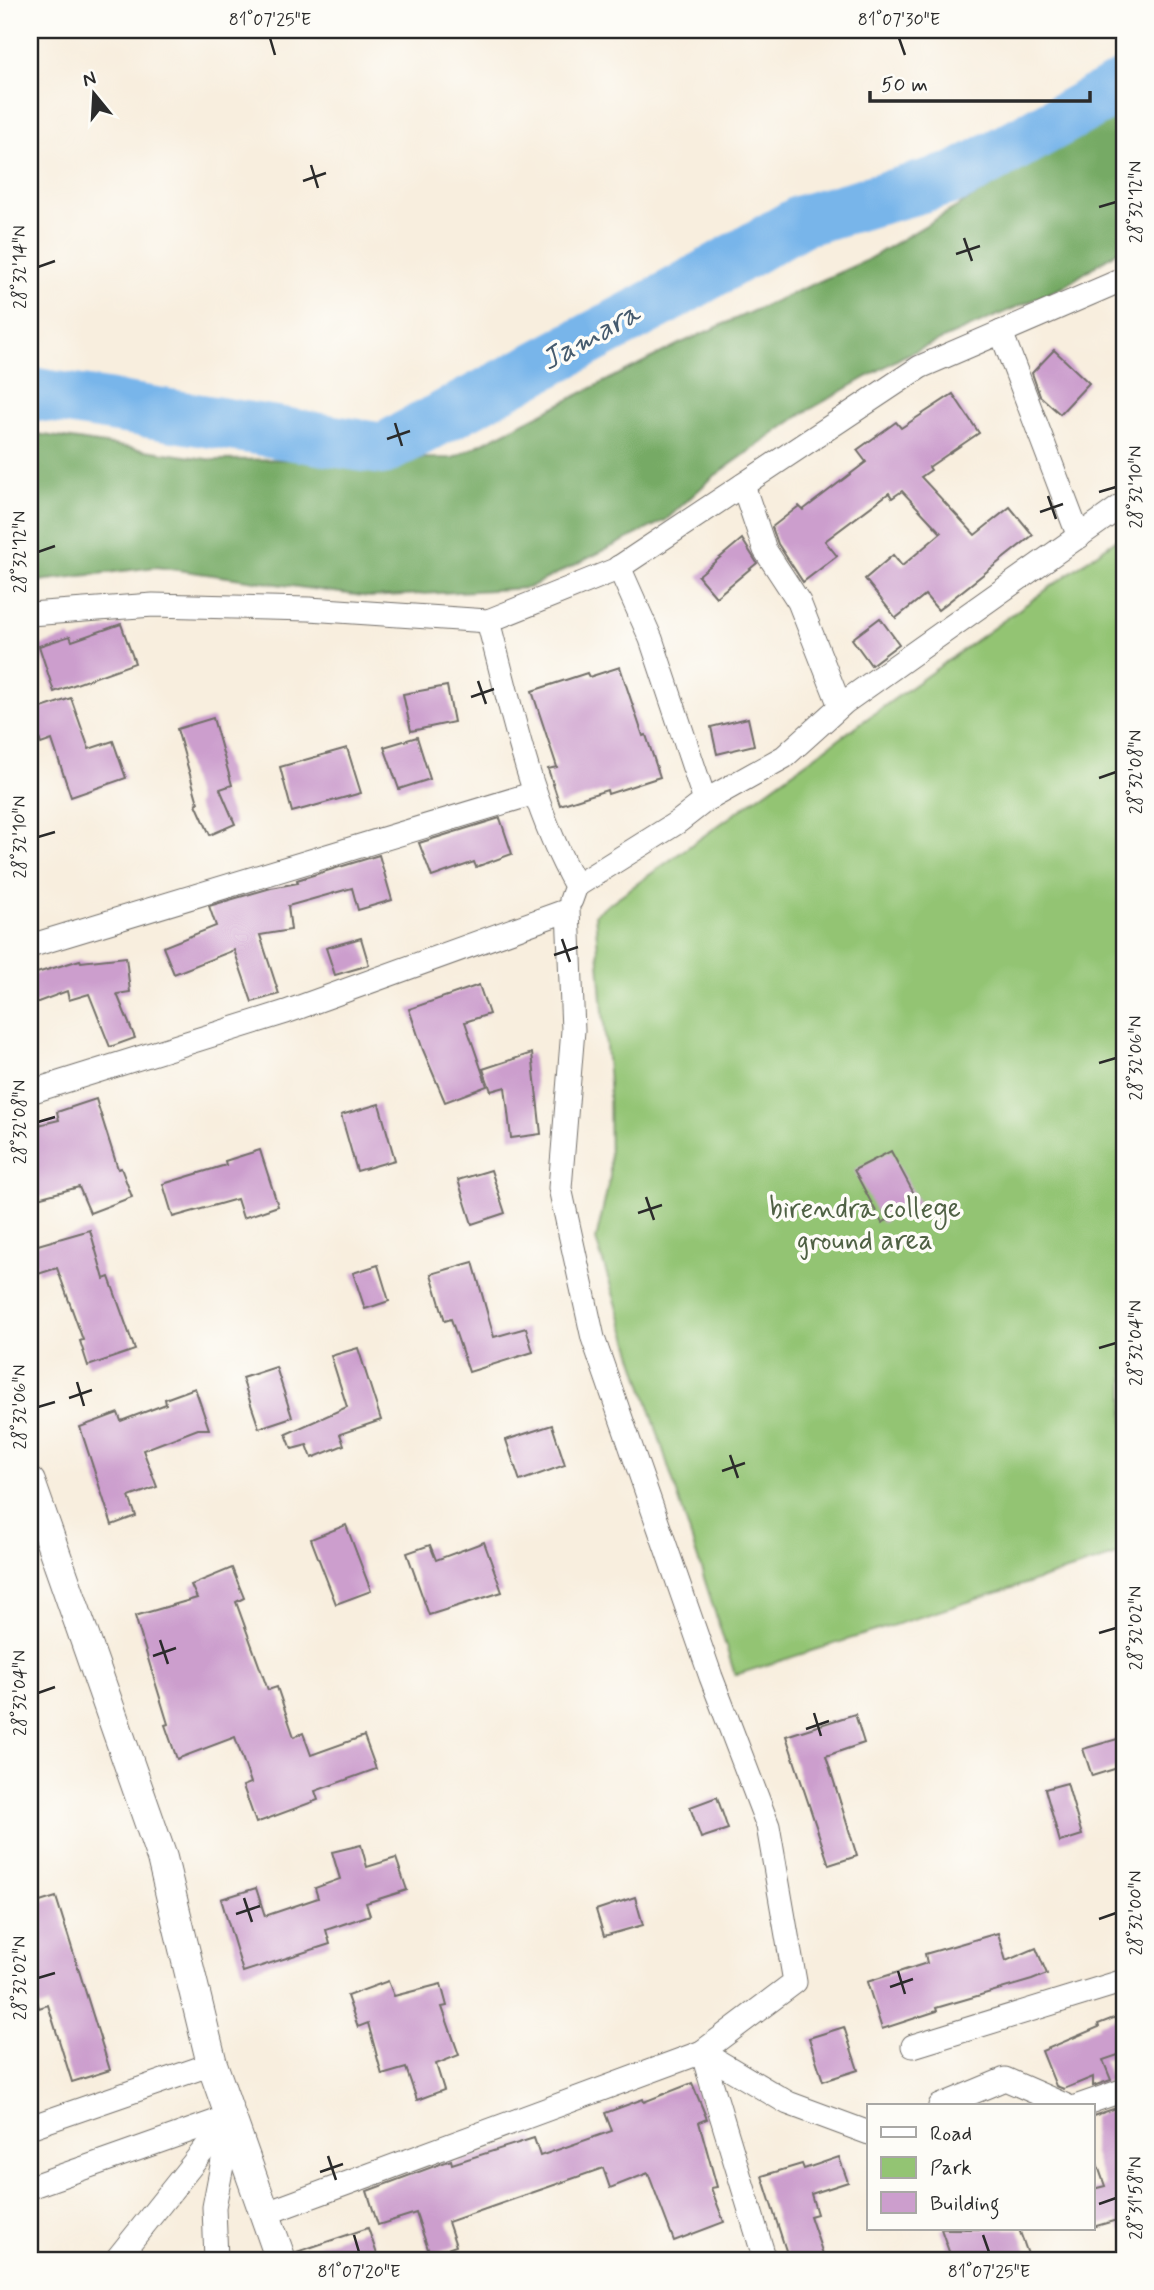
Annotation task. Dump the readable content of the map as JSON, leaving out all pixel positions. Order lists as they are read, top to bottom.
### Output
{
  "water": ["Jamara"],
  "parks": ["birendra college ground area"],
  "legend": ["Road", "Park", "Building"],
  "scale_bar": "50 m",
  "north": "top",
  "coordinates": [
    "81°07'25\"E",
    "81°07'30\"E",
    "28°32'12\"N",
    "28°32'14\"N",
    "28°32'10\"N",
    "28°32'08\"N",
    "28°32'06\"N",
    "28°32'04\"N",
    "28°32'02\"N",
    "28°32'00\"N",
    "28°31'58\"N",
    "81°07'20\"E"
  ]
}
